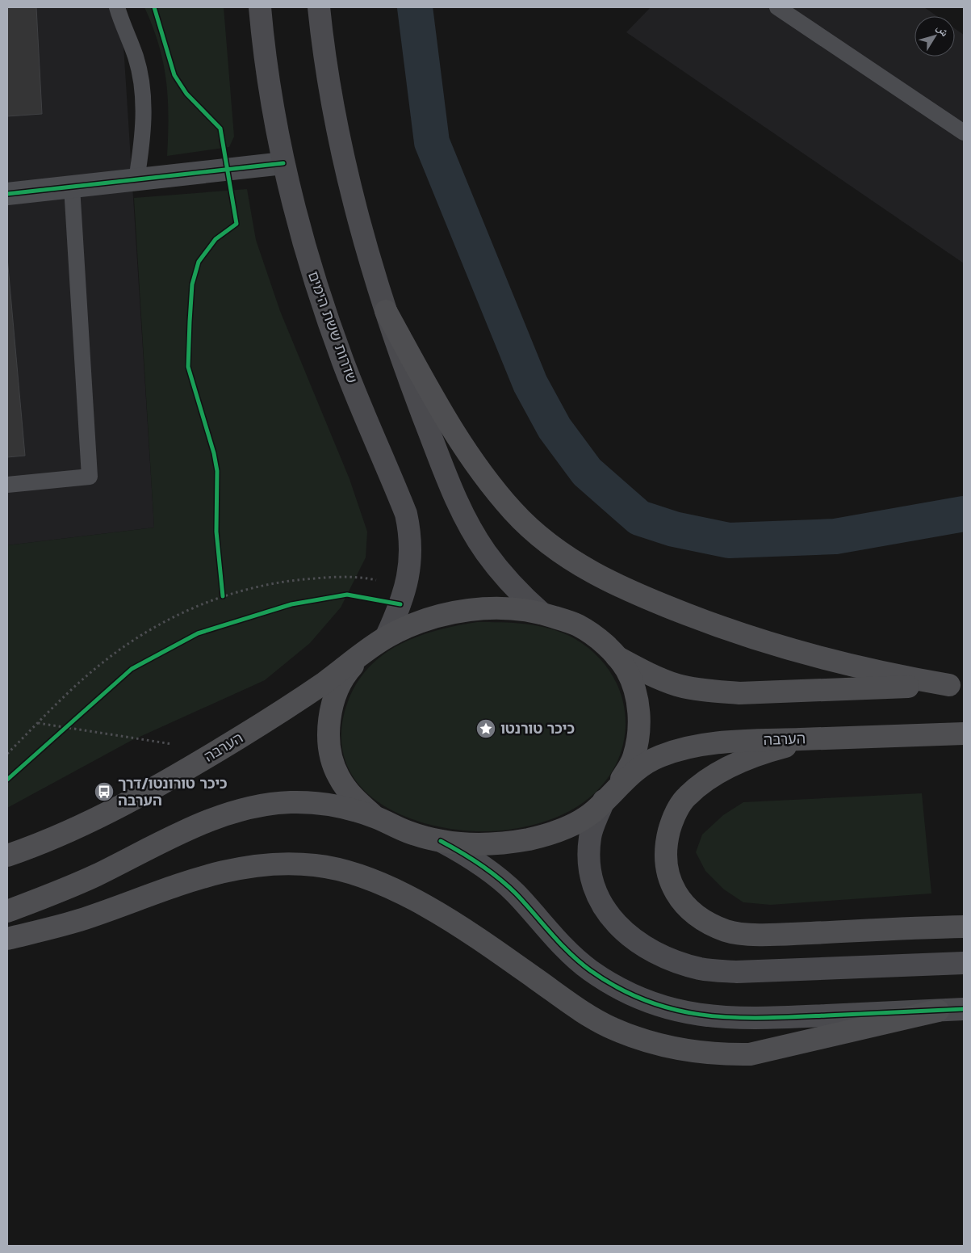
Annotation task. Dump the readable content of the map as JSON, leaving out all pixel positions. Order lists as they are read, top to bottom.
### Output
{
  "streets": {
    "highway": ["הערבה"],
    "main road": ["שדרות ששת הימים"]
  },
  "crossings": [
    ["שדרות ששת הימים", "הערבה"]
  ],
  "places": {
    "place": ["כיכר טורנטו"],
    "bus stop": ["כיכר טורונטו/דרך הערבה"]
  },
  "north": "top right"
}
